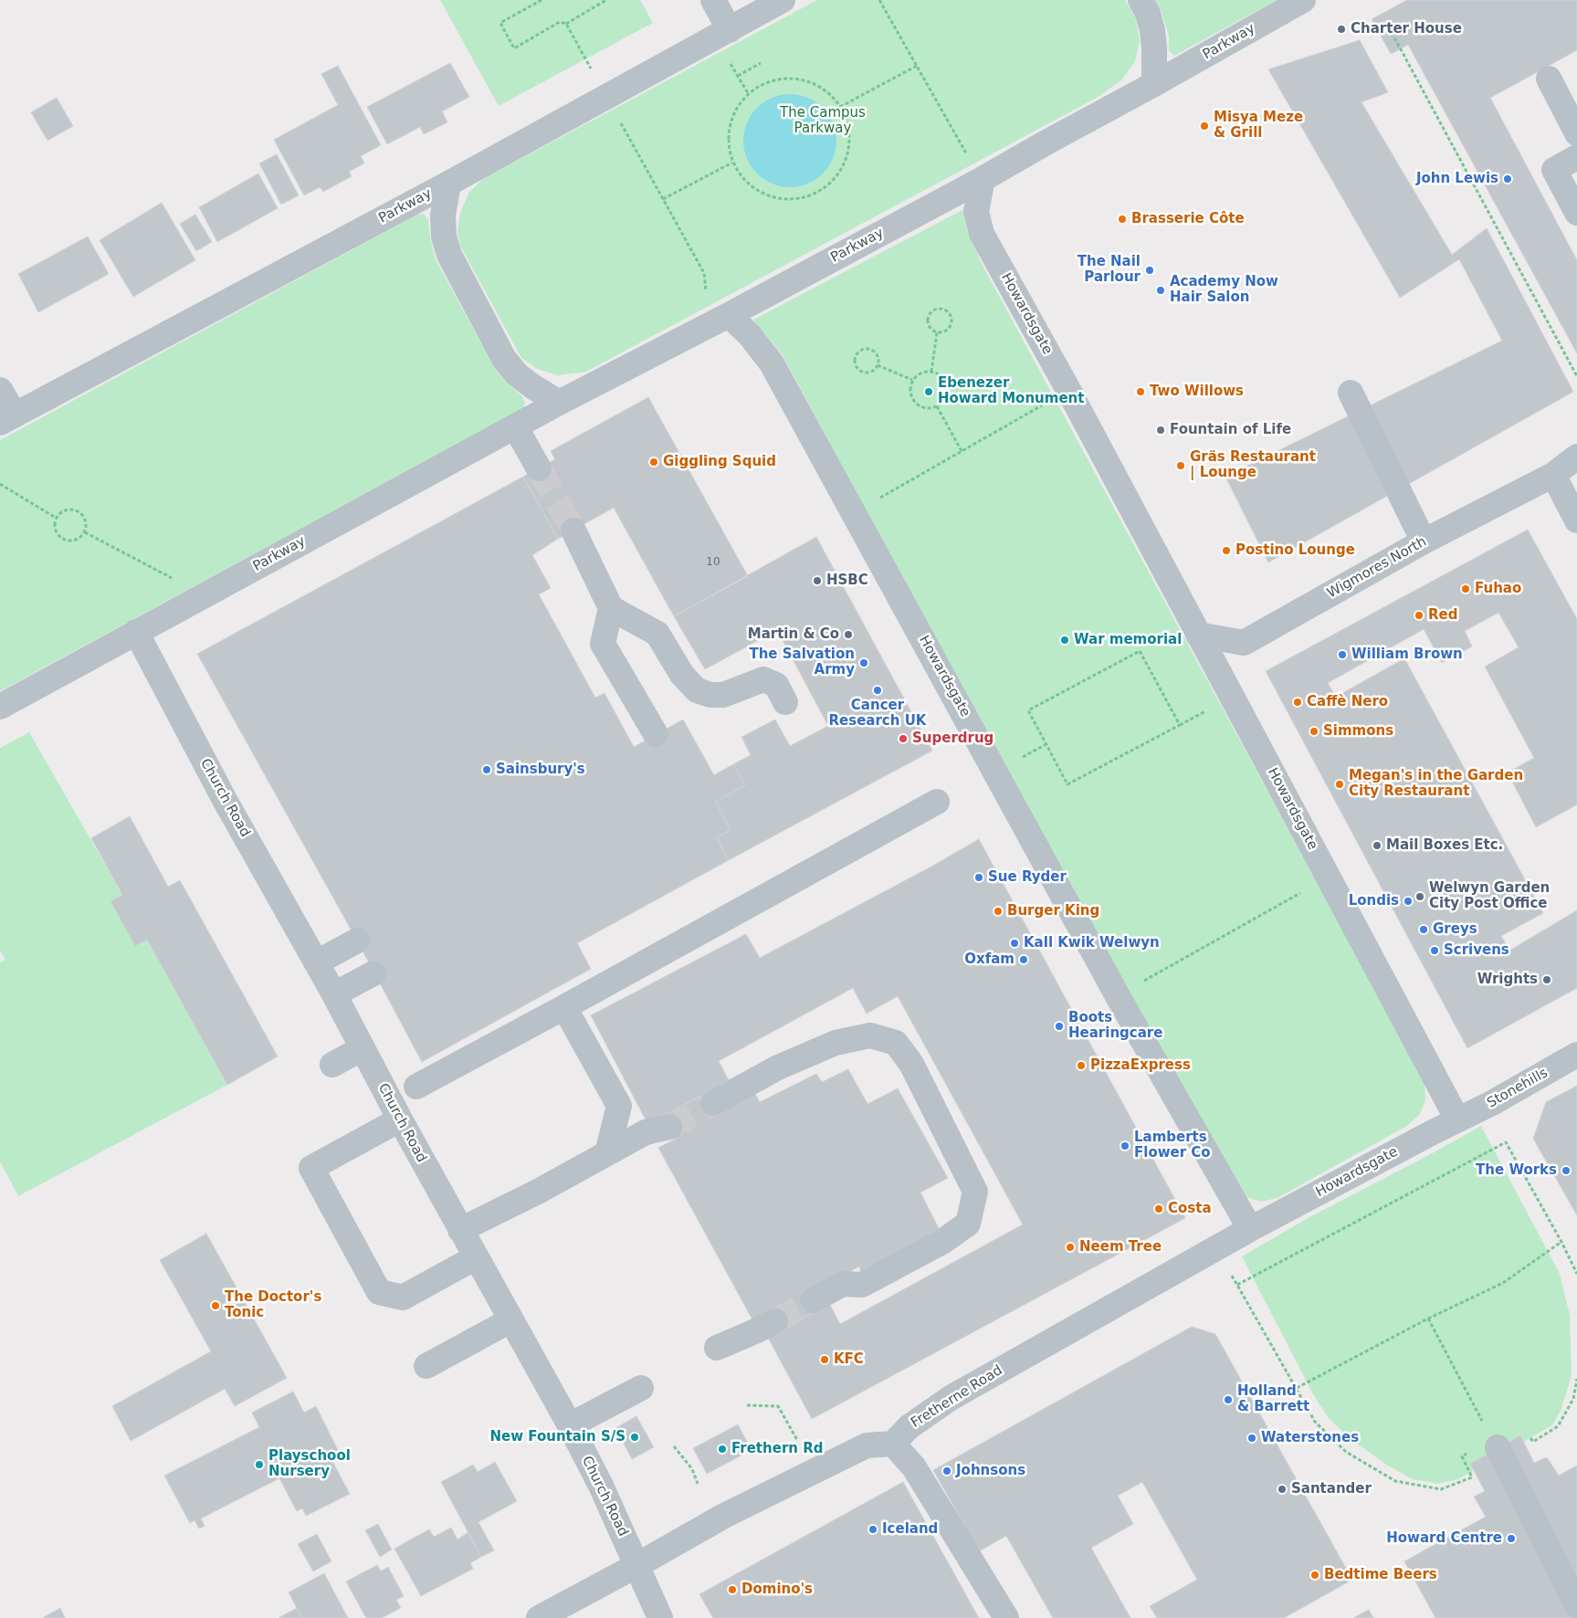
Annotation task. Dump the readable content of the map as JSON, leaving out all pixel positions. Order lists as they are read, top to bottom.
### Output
{
  "streets": {
    "street": [
      "Parkway",
      "Howardsgate",
      "Wigmores North",
      "Church Road",
      "Stonehills",
      "Fretherne Road"
    ]
  },
  "crossings": [
    ["Parkway", "Howardsgate"],
    ["Parkway", "Church Road"],
    ["Howardsgate", "Wigmores North"],
    ["Howardsgate", "Stonehills"],
    ["Howardsgate", "Fretherne Road"]
  ],
  "parks": ["The Campus Parkway"],
  "places": [
    "Charter House",
    "Misya Meze & Grill",
    "John Lewis",
    "Brasserie Côte",
    "The Nail Parlour",
    "Academy Now Hair Salon",
    "Ebenezer Howard Monument",
    "Two Willows",
    "Fountain of Life",
    "Giggling Squid",
    "Gräs Restaurant | Lounge",
    "Postino Lounge",
    "HSBC",
    "Fuhao",
    "Red",
    "Martin & Co",
    "War memorial",
    "William Brown",
    "The Salvation Army",
    "Cancer Research UK",
    "Caffè Nero",
    "Simmons",
    "Superdrug",
    "Sainsbury's",
    "Megan's in the Garden City Restaurant",
    "Mail Boxes Etc.",
    "Sue Ryder",
    "Welwyn Garden City Post Office",
    "Londis",
    "Burger King",
    "Greys",
    "Kall Kwik Welwyn",
    "Scrivens",
    "Oxfam",
    "Wrights",
    "Boots Hearingcare",
    "PizzaExpress",
    "Lamberts Flower Co",
    "The Works",
    "Costa",
    "Neem Tree",
    "The Doctor's Tonic",
    "KFC",
    "Holland & Barrett",
    "New Fountain S/S",
    "Waterstones",
    "Frethern Rd",
    "Playschool Nursery",
    "Johnsons",
    "Santander",
    "Iceland",
    "Howard Centre",
    "Bedtime Beers",
    "Domino's"
  ],
  "house_numbers": ["10"]
}
